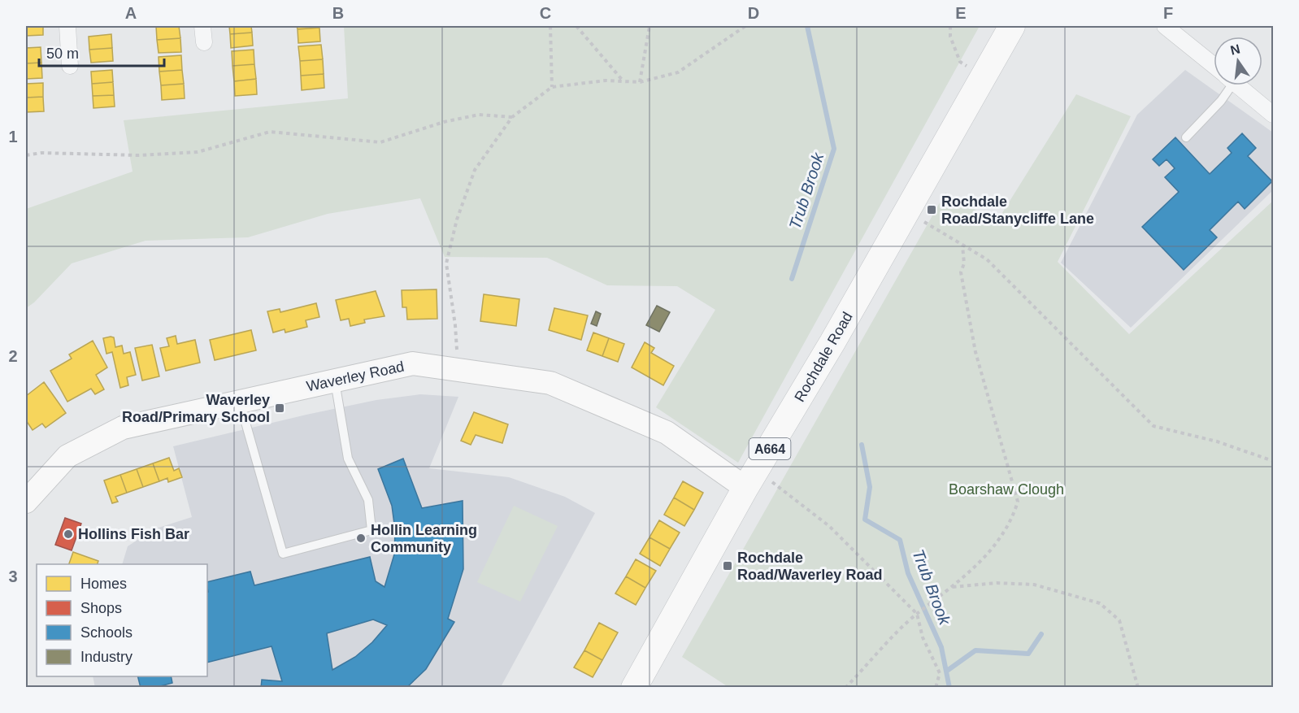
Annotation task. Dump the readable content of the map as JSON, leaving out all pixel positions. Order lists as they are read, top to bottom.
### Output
{
  "streets": {
    "main road": ["Rochdale Road", "A664"],
    "street": ["Waverley Road"]
  },
  "crossings": [
    ["Rochdale Road", "Waverley Road"]
  ],
  "water": ["Trub Brook"],
  "parks": ["Boarshaw Clough"],
  "places": {
    "transit": ["Rochdale Road/Stanycliffe Lane", "Waverley Road/Primary School", "Rochdale Road/Waverley Road"],
    "other": ["Hollins Fish Bar", "Hollin Learning Community"]
  },
  "legend": [
    "Homes",
    "Shops",
    "Schools",
    "Industry"
  ],
  "scale_bar": "50 m",
  "north": "top",
  "grid": {
    "columns": [
      "A",
      "B",
      "C",
      "D",
      "E",
      "F"
    ],
    "rows": ["1", "2", "3"]
  }
}
